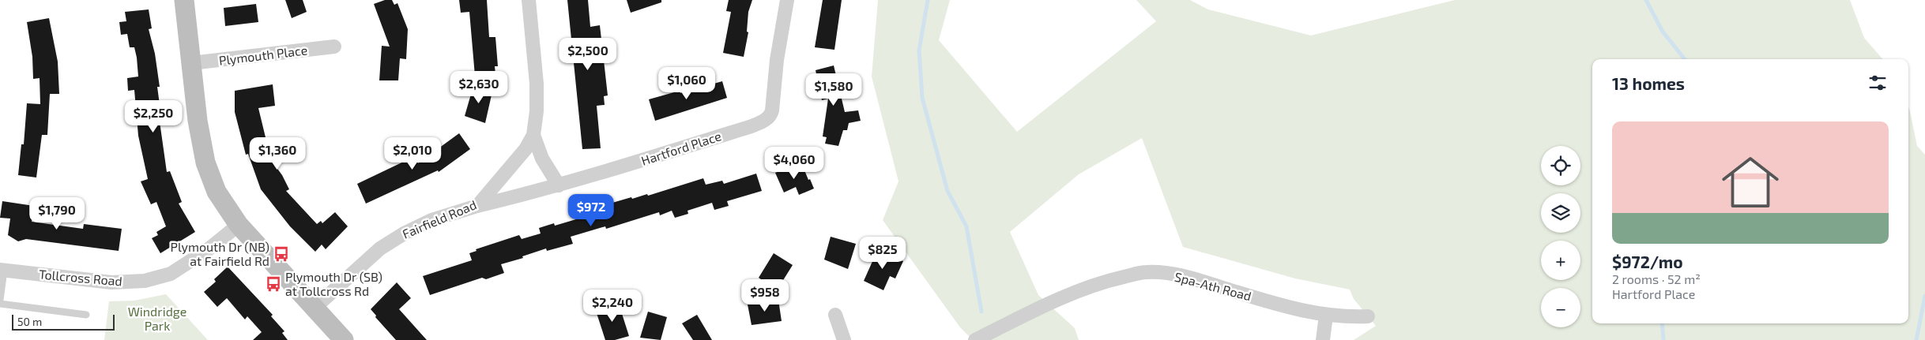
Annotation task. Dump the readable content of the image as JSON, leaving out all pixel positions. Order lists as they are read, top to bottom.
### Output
{
  "streets": {
    "street": [
      "Plymouth Place",
      "Hartford Place",
      "Fairfield Road",
      "Tollcross Road",
      "Spa-Ath Road"
    ]
  },
  "crossings": [
    ["Hartford Place", "Fairfield Road"]
  ],
  "parks": ["Windridge Park"],
  "places": {
    "bus stop": ["Plymouth Dr (NB) at Fairfield Rd", "Plymouth Dr (SB) at Tollcross Rd"]
  },
  "scale_bar": "50 m",
  "page": {
    "price": [
      "$2,500",
      "$1,060",
      "$2,630",
      "$1,580",
      "$2,250",
      "$1,360",
      "$2,010",
      "$4,060",
      "$972",
      "$1,790",
      "$825",
      "$958",
      "$2,240"
    ],
    "heading": "13 homes",
    "list": [
      {
        "name": "$972/mo",
        "note": "2 rooms · 52 m² · Hartford Place"
      }
    ],
    "map_buttons": ["+", "−"],
    "scale": "50 m"
  }
}
